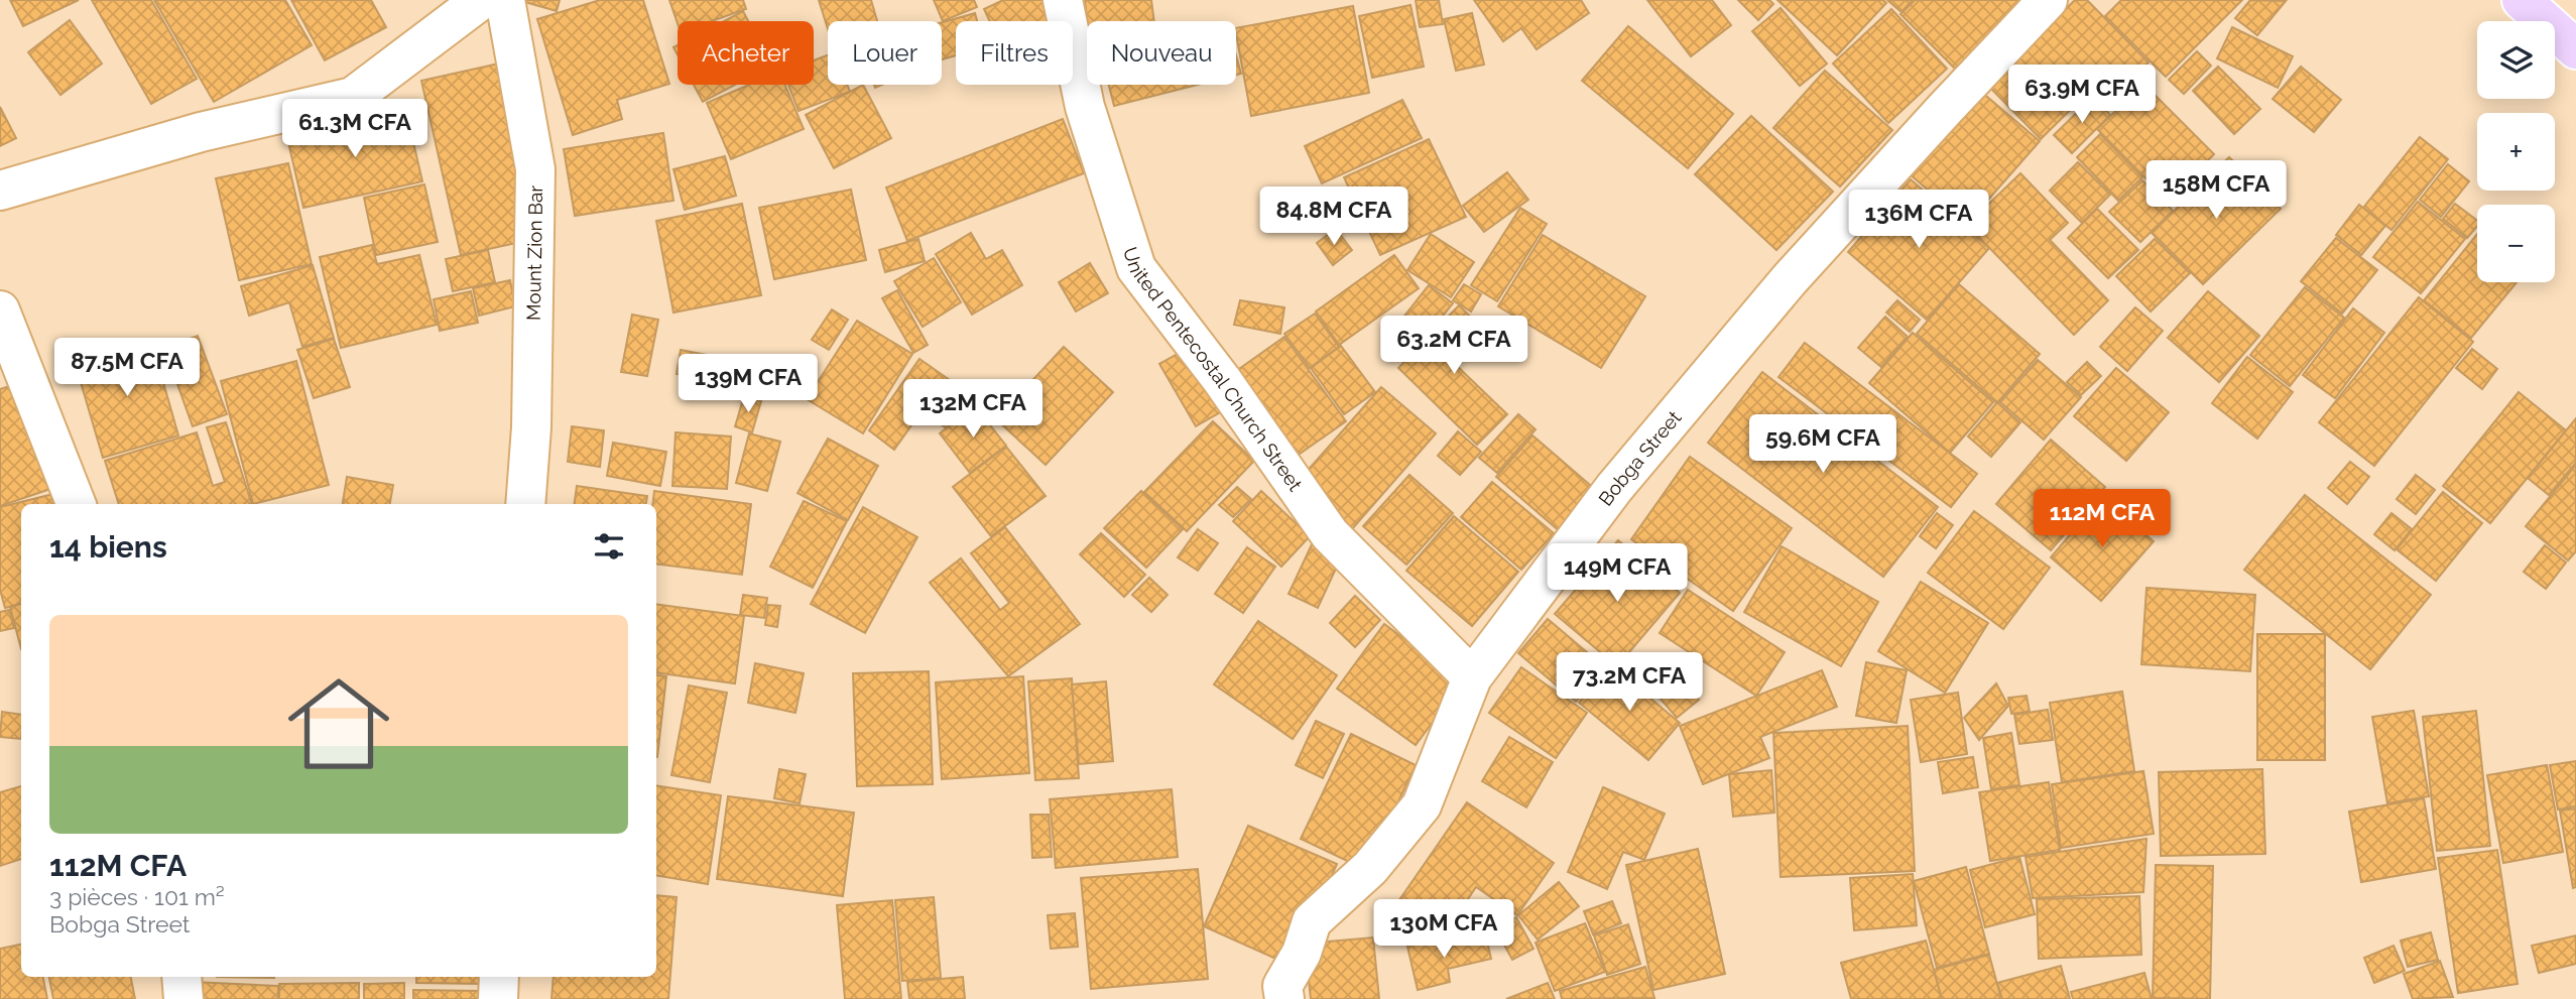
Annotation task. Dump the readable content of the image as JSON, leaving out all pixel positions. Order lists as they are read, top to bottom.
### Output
{
  "streets": {
    "street": ["Mount Zion Bar", "United Pentecostal Church Street", "Bobga Street"]
  },
  "crossings": [
    ["United Pentecostal Church Street", "Bobga Street"]
  ],
  "page": {
    "map_buttons": ["+", "−"],
    "chip": [
      "Acheter",
      "Louer",
      "Filtres",
      "Nouveau"
    ],
    "price": [
      "63.9M CFA",
      "61.3M CFA",
      "158M CFA",
      "84.8M CFA",
      "136M CFA",
      "63.2M CFA",
      "87.5M CFA",
      "139M CFA",
      "132M CFA",
      "59.6M CFA",
      "112M CFA",
      "149M CFA",
      "73.2M CFA",
      "130M CFA"
    ],
    "heading": "14 biens",
    "list": [
      {
        "name": "112M CFA",
        "note": "3 pièces · 101 m² · Bobga Street"
      }
    ]
  }
}
